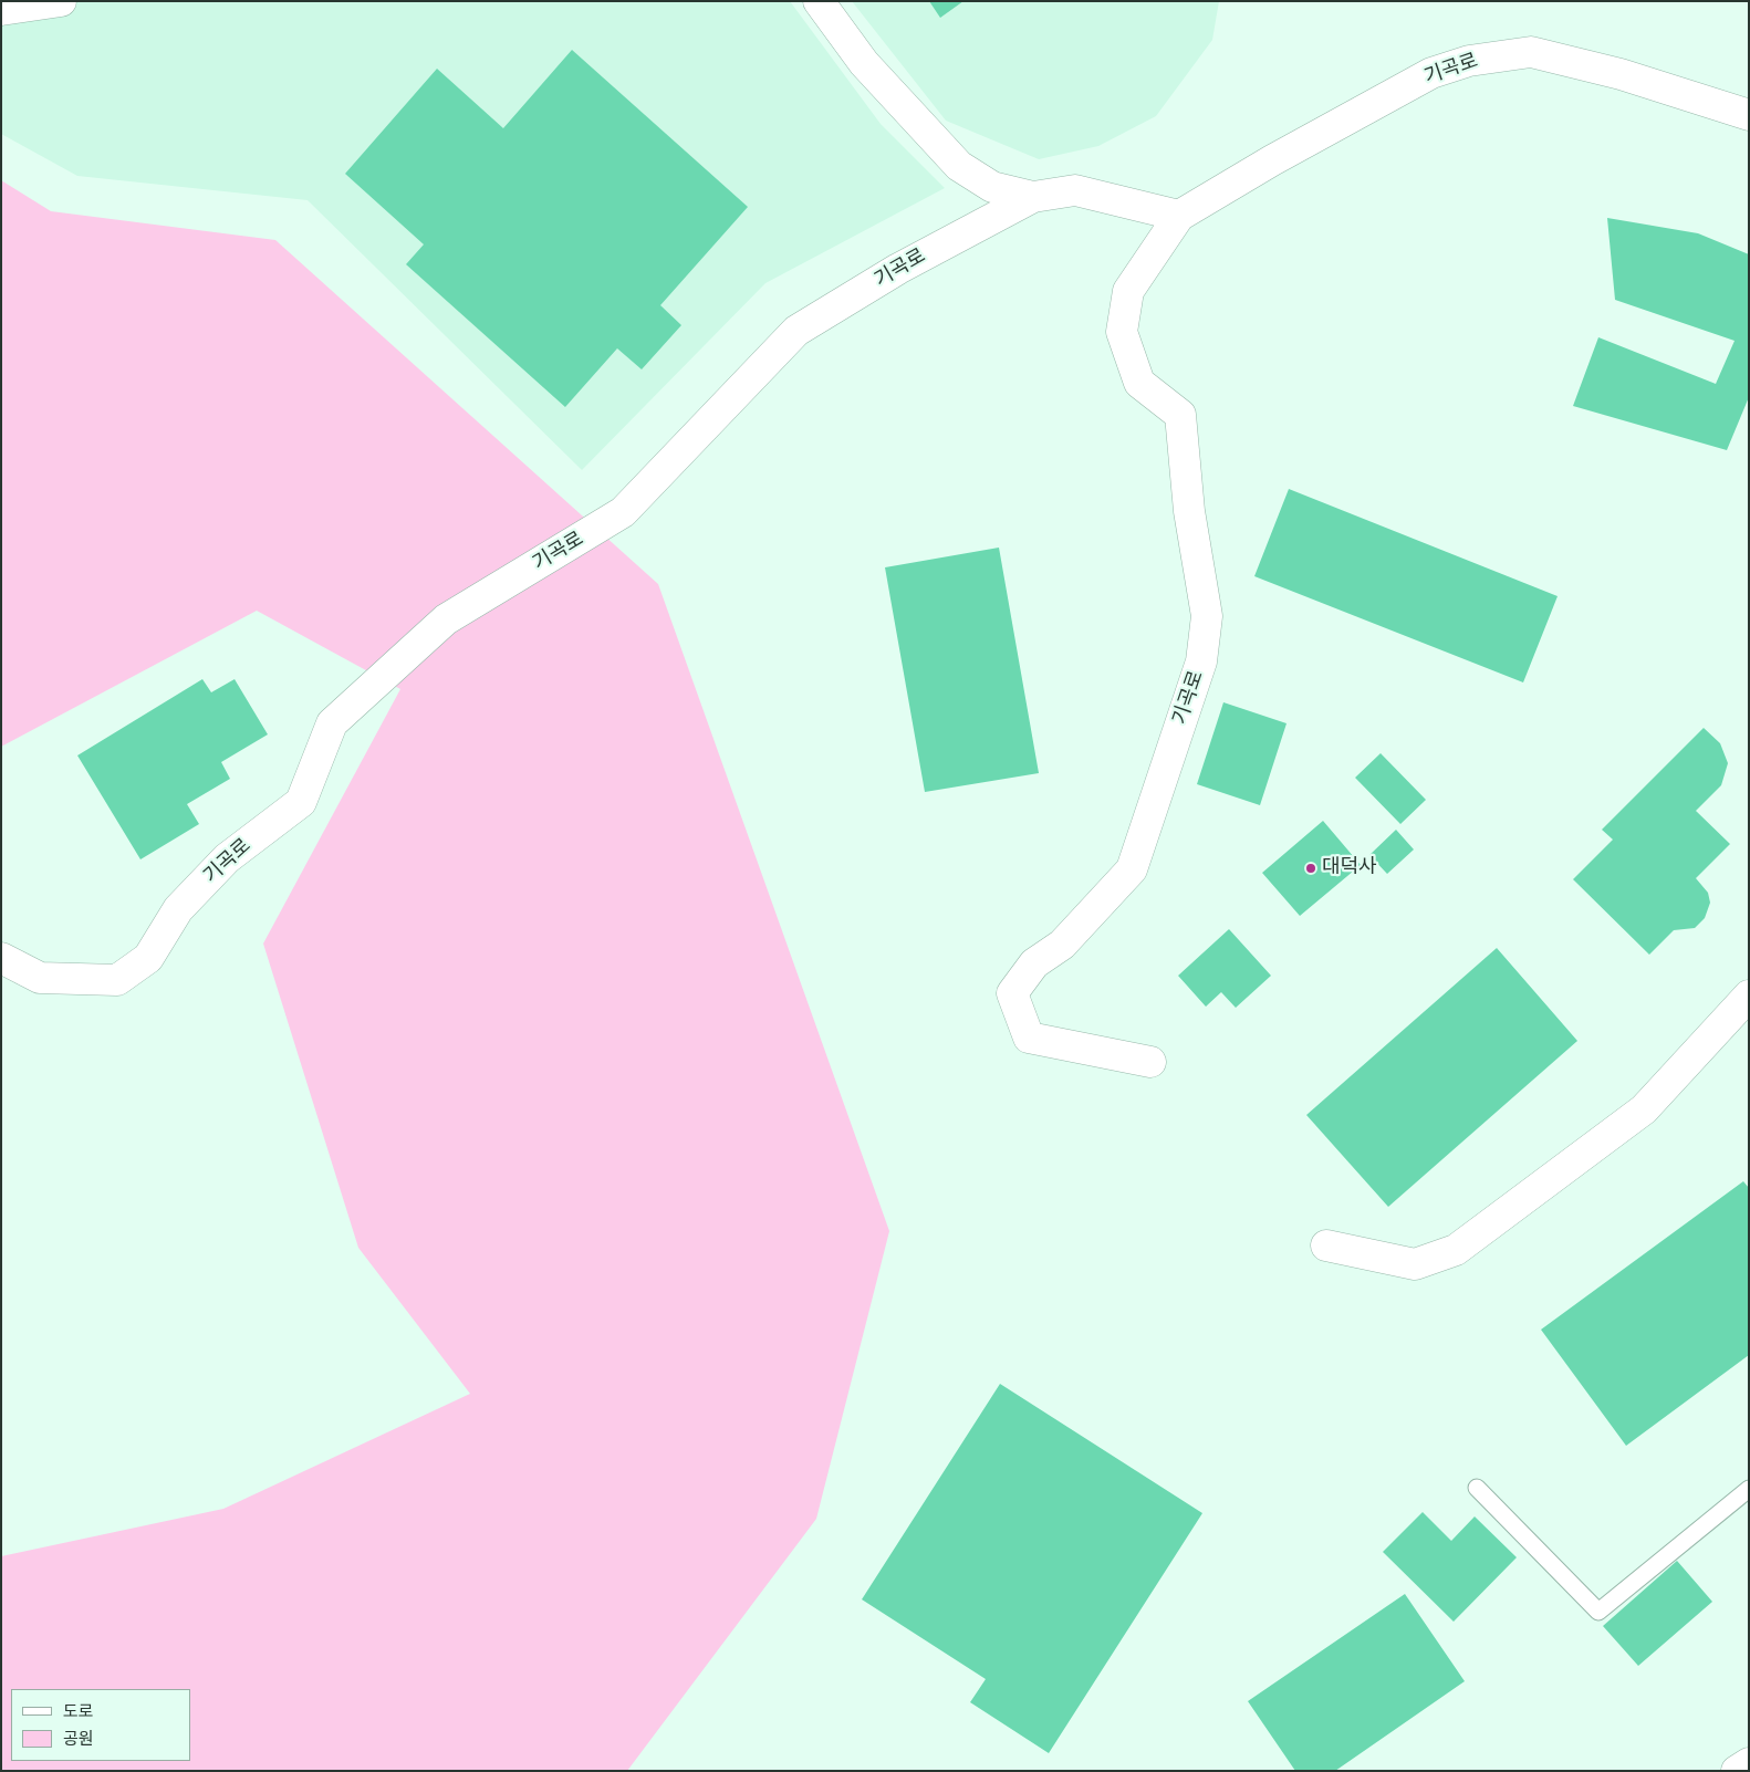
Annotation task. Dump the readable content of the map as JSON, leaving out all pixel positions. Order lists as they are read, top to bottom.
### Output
{
  "streets": {
    "street": ["기곡로"]
  },
  "places": ["대덕사"],
  "legend": ["도로", "공원"]
}
